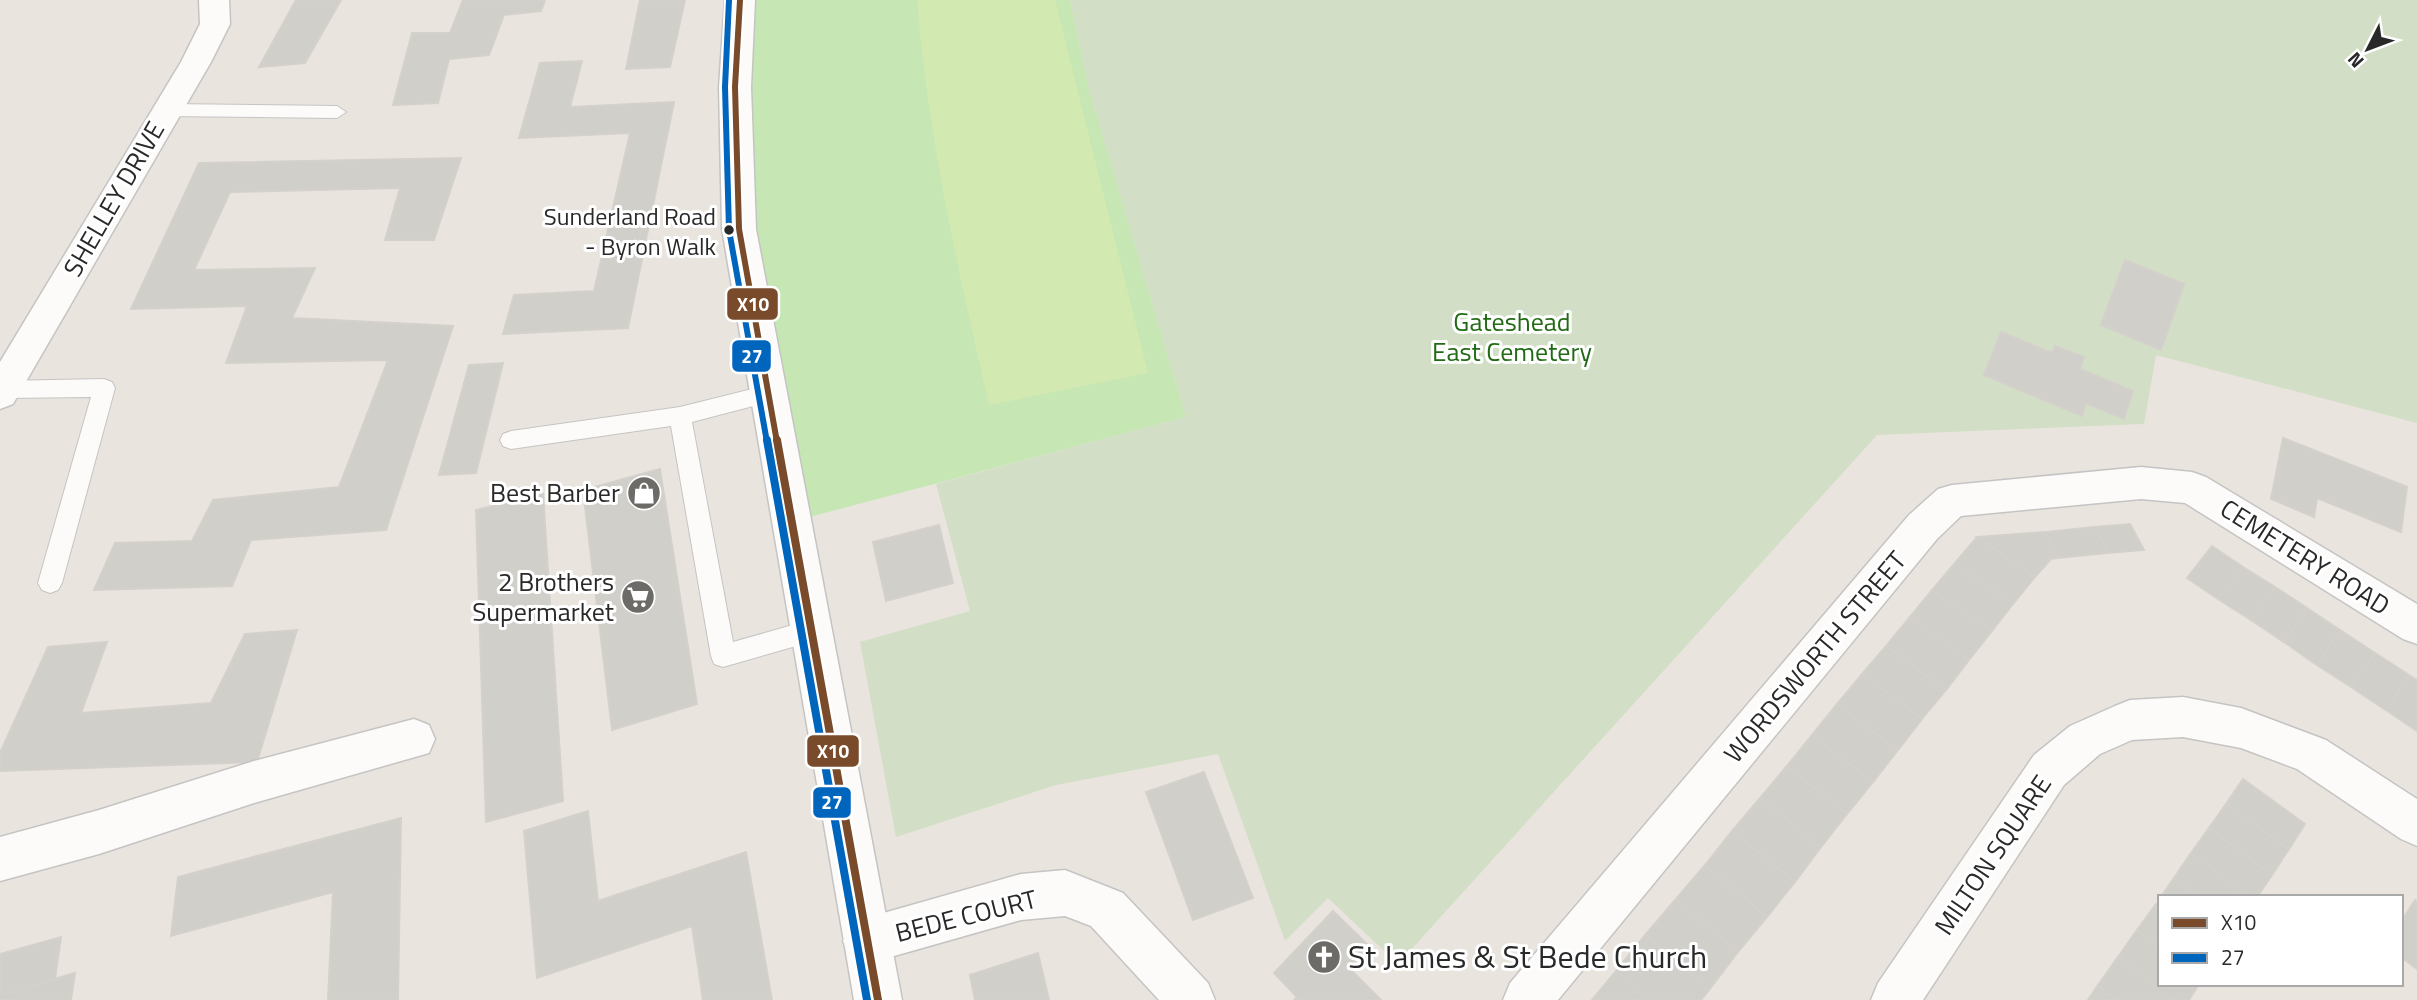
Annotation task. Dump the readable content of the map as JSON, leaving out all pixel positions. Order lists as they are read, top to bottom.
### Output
{
  "streets": {
    "street": [
      "SHELLEY DRIVE",
      "CEMETERY ROAD",
      "WORDSWORTH STREET",
      "MILTON SQUARE",
      "BEDE COURT"
    ]
  },
  "crossings": [
    ["CEMETERY ROAD", "WORDSWORTH STREET"]
  ],
  "parks": ["Gateshead East Cemetery"],
  "places": {
    "other": ["Sunderland Road - Byron Walk"],
    "shop": ["Best Barber"],
    "supermarket": ["2 Brothers Supermarket"],
    "church": ["St James & St Bede Church"]
  },
  "lines": ["transit line X10", "transit line 27"],
  "legend": ["X10", "27"],
  "north": "bottom left"
}
